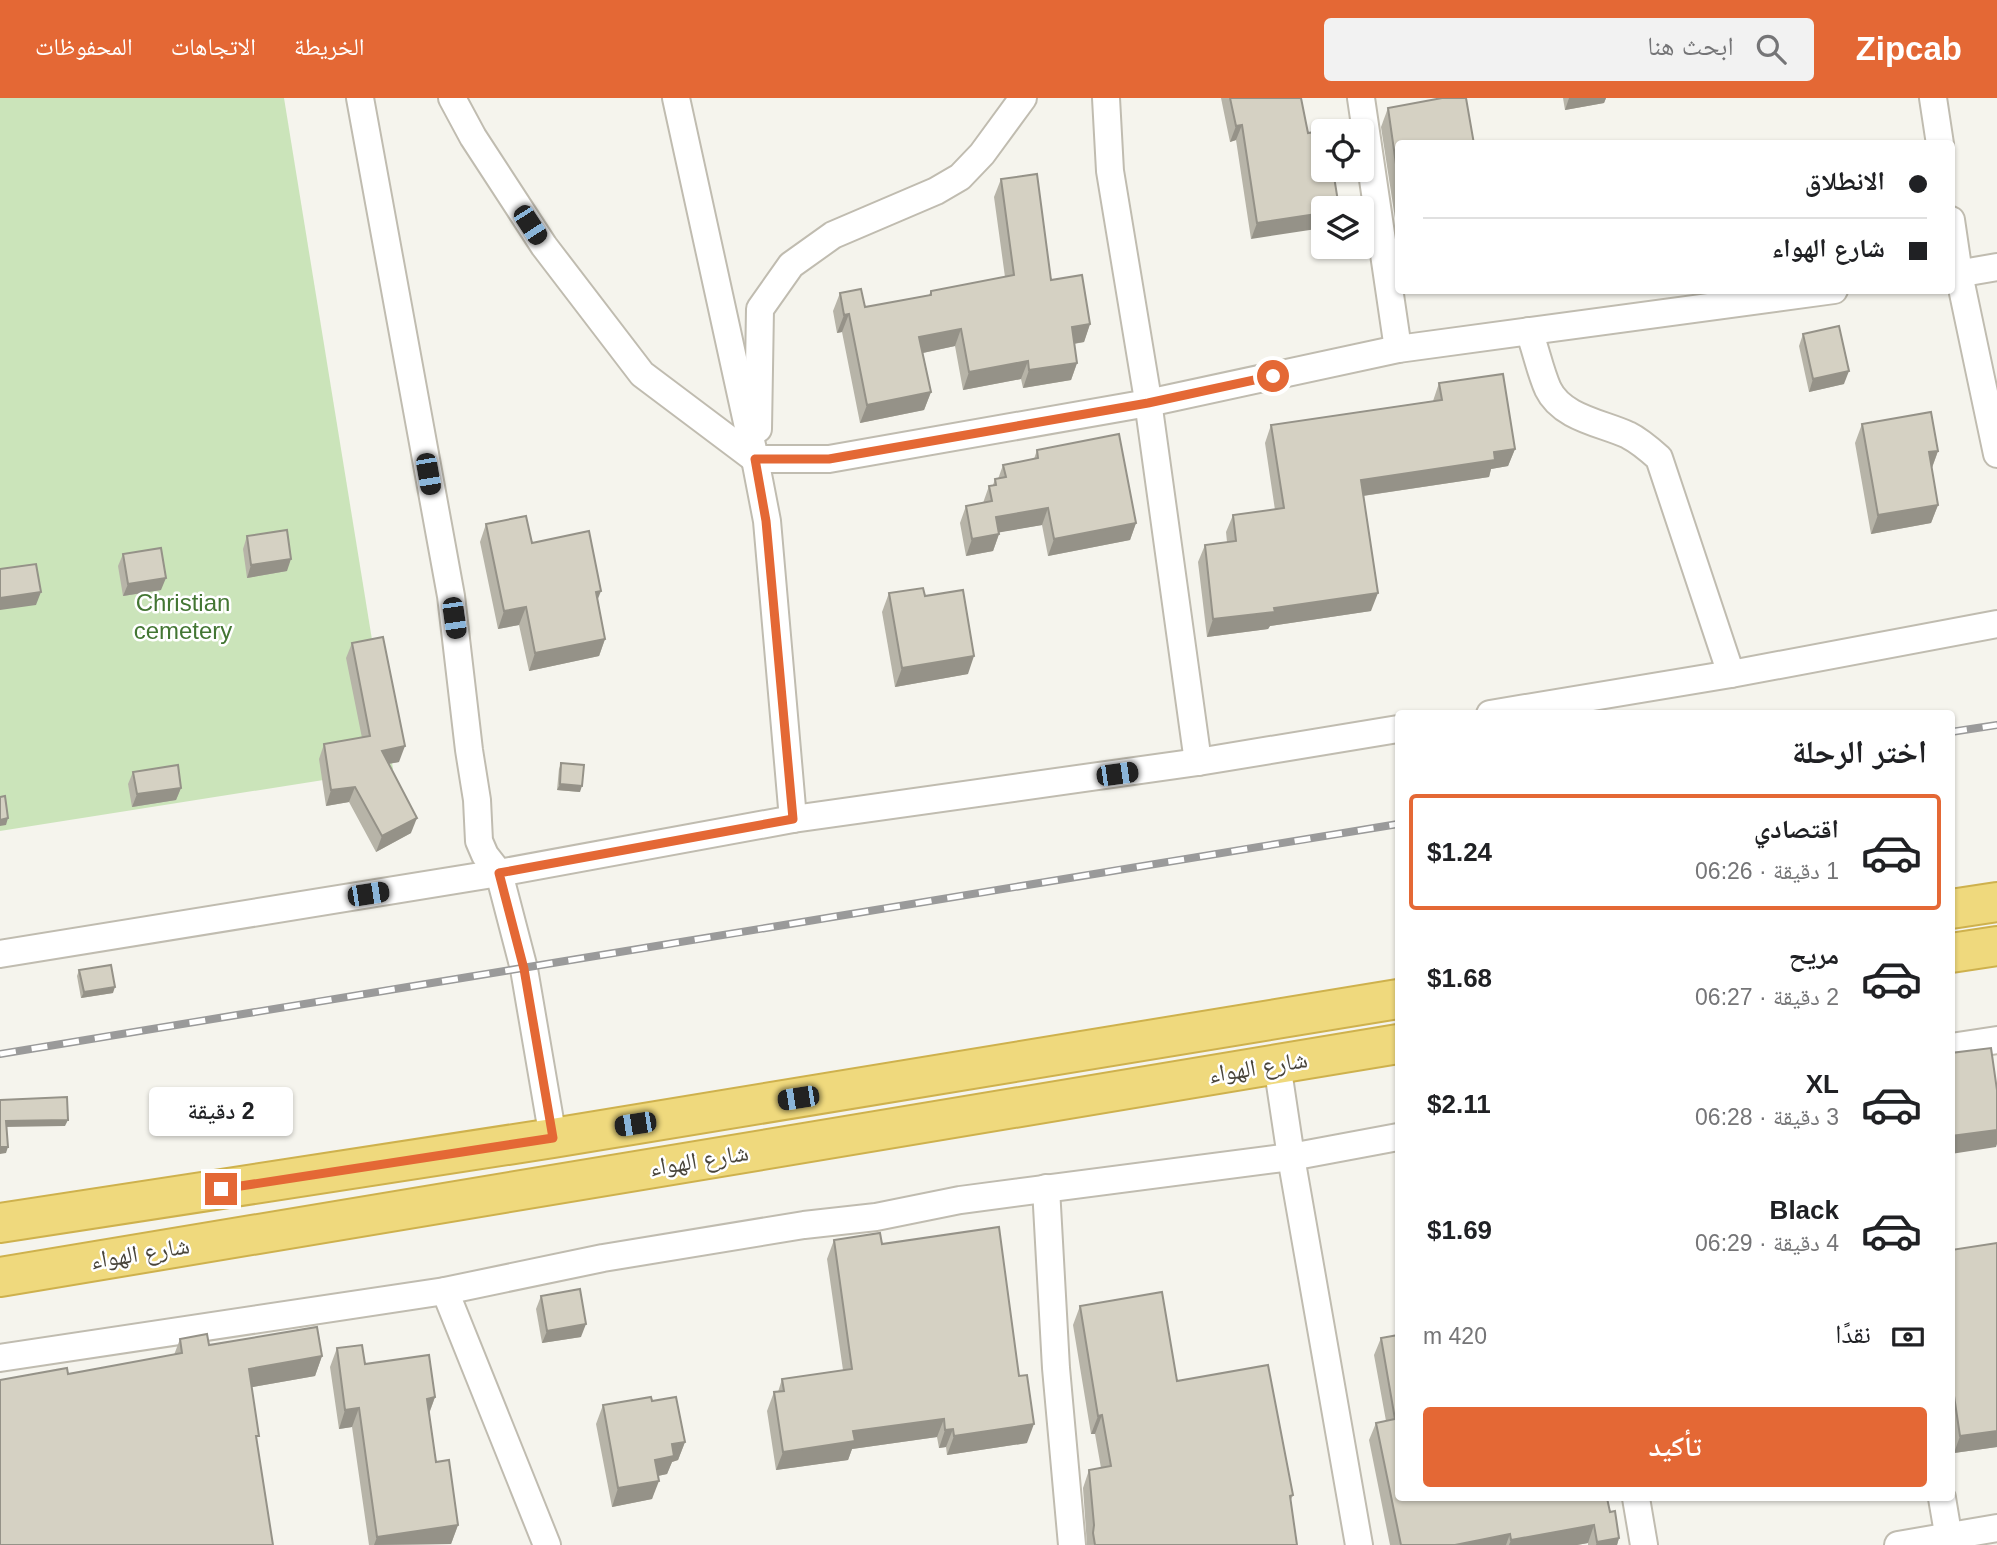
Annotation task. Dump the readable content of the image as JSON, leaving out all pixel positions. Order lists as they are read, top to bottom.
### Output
{
  "streets": {
    "highway": ["شارع الهواء"]
  },
  "parks": ["Christian cemetery"],
  "page": {
    "header": "Zipcab",
    "search": "ابحث هنا",
    "nav": ["الخريطة", "الاتجاهات", "المحفوظات"],
    "banner": ["الانطلاق", "شارع الهواء"],
    "heading": "اختر الرحلة",
    "list": [
      {
        "name": "اقتصادي",
        "note": "1 دقيقة · 06:26",
        "value": "$1.24"
      },
      {
        "name": "مريح",
        "note": "2 دقيقة · 06:27",
        "value": "$1.68"
      },
      {
        "name": "XL",
        "note": "3 دقيقة · 06:28",
        "value": "$2.11"
      },
      {
        "name": "Black",
        "note": "4 دقيقة · 06:29",
        "value": "$1.69"
      }
    ],
    "bubble": "2 دقيقة",
    "pay": ["نقدًا", "420 m"],
    "buttons": "تأكيد"
  }
}
